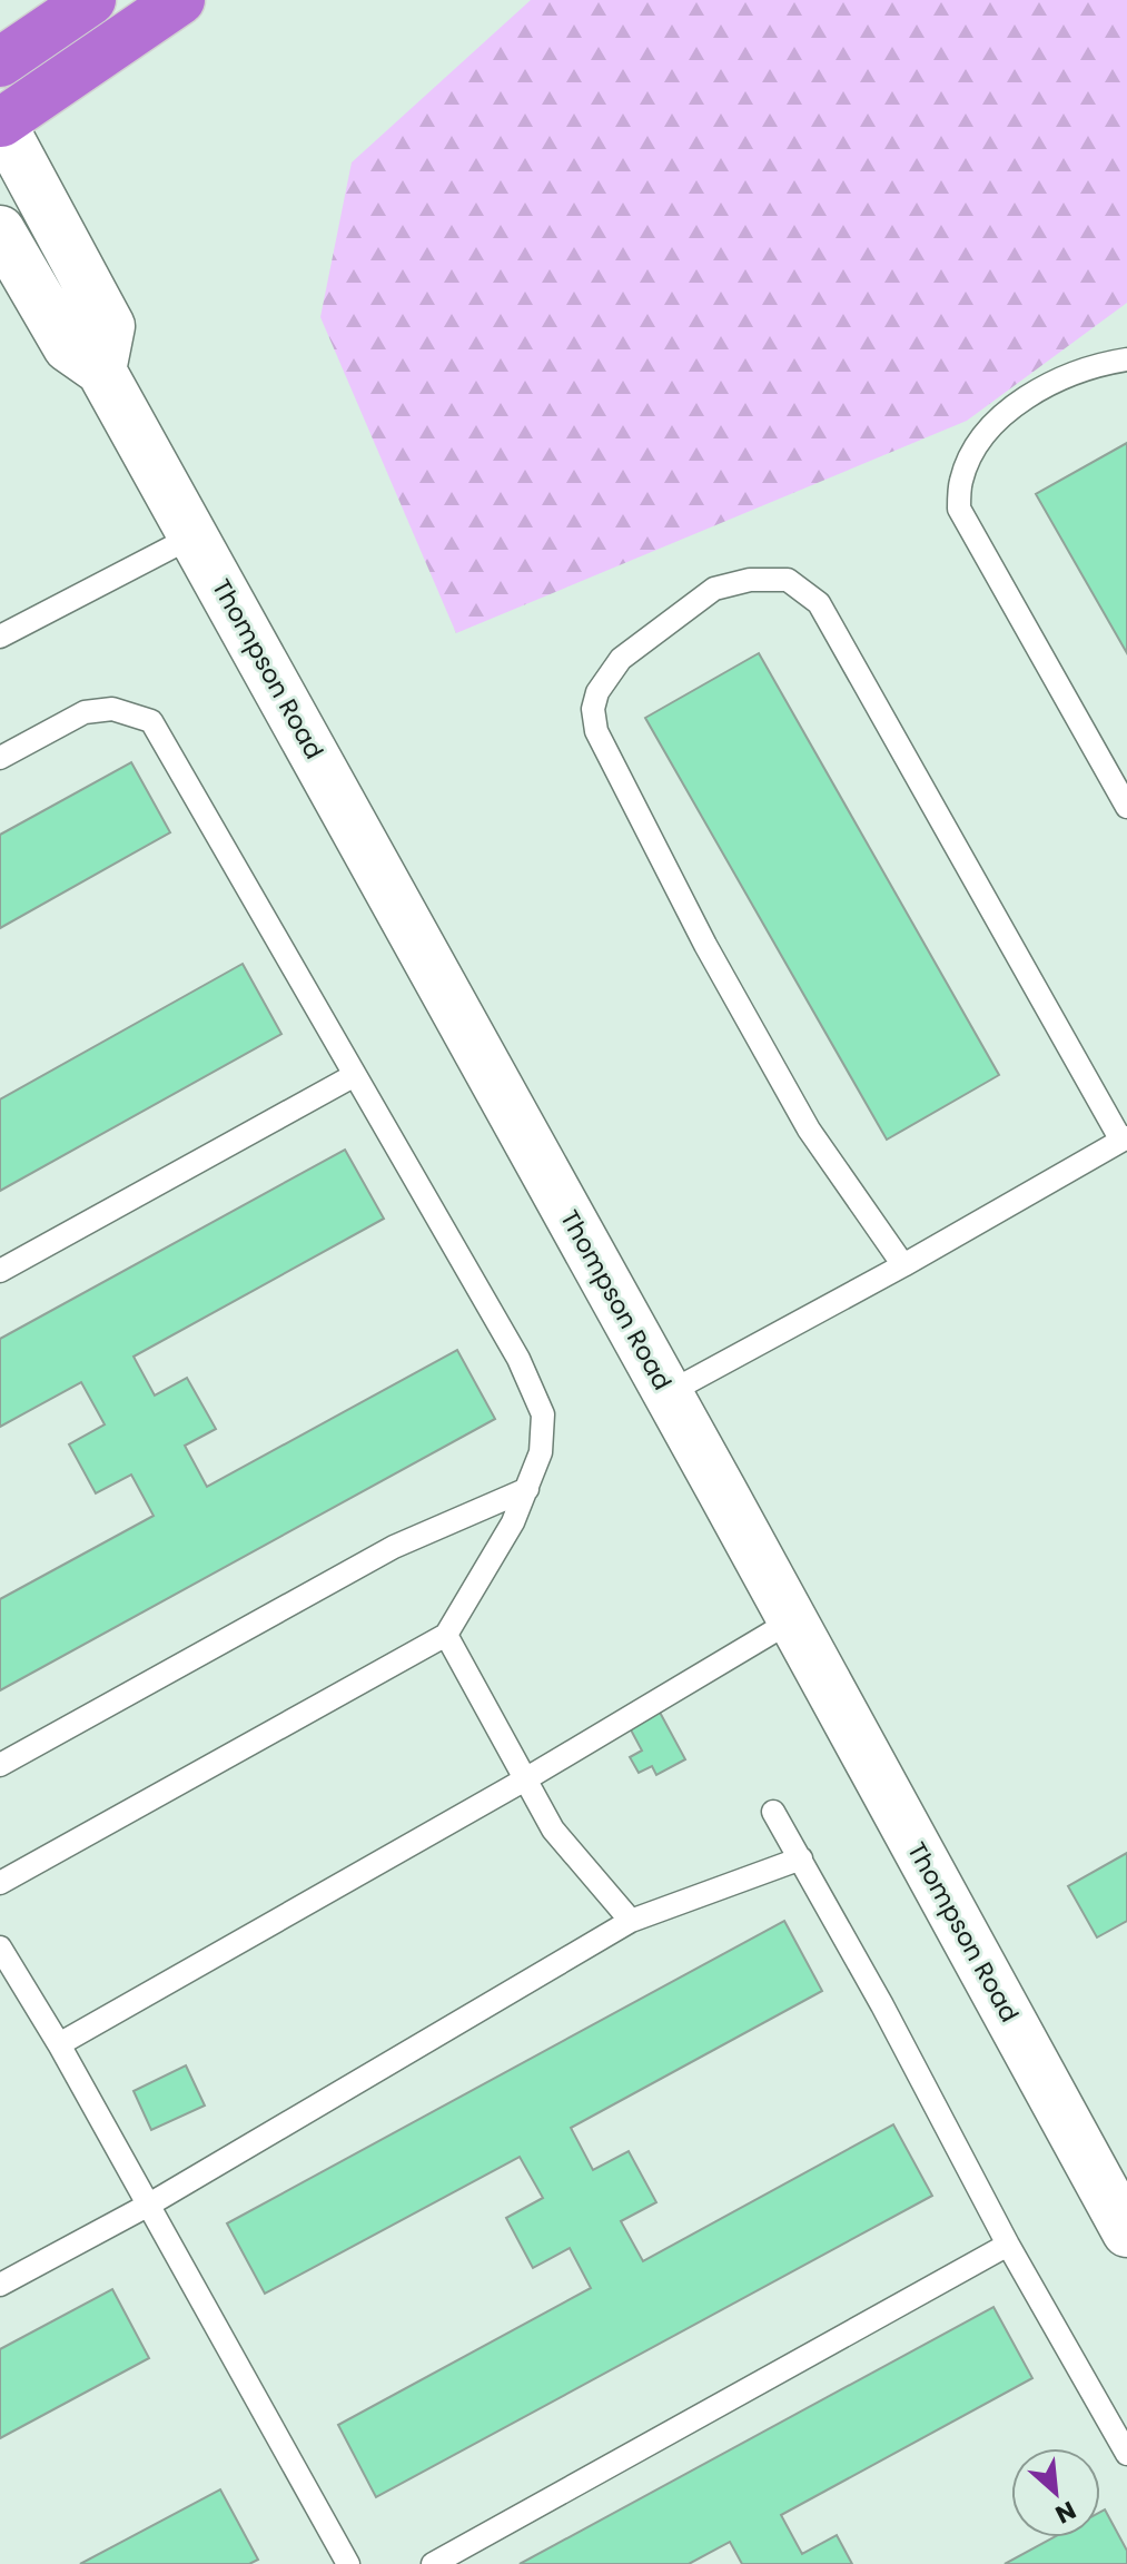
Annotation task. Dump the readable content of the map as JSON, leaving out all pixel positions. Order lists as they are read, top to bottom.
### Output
{
  "streets": {
    "main road": ["Thompson Road"]
  },
  "north": "bottom right"
}
